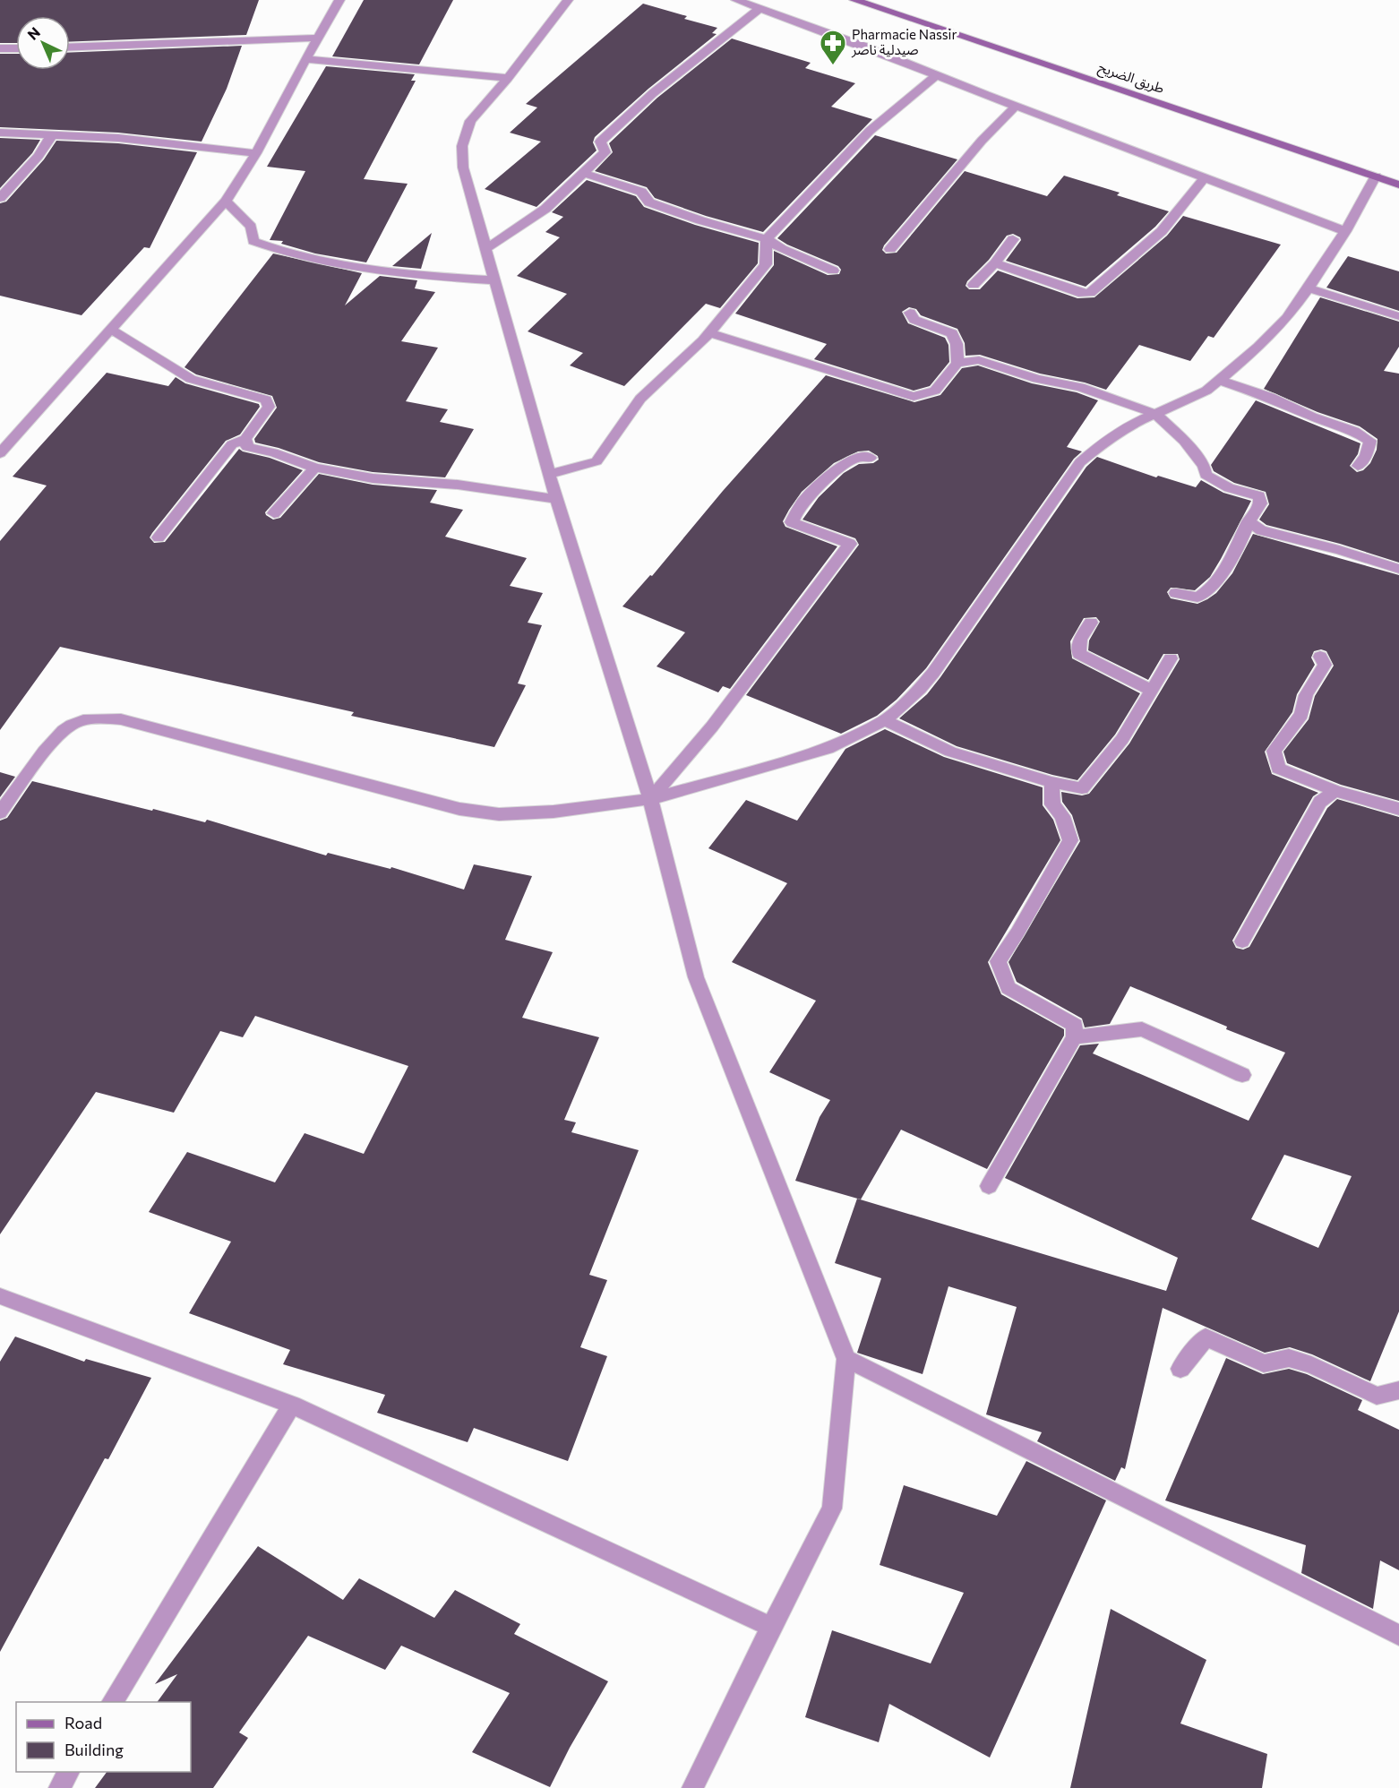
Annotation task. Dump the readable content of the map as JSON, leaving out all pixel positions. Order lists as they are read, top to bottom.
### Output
{
  "streets": {
    "street": ["طريق الضريح"]
  },
  "places": {
    "pharmacy": ["Pharmacie Nassir صيدلية ناصر"]
  },
  "legend": ["Road", "Building"],
  "north": "top left"
}
